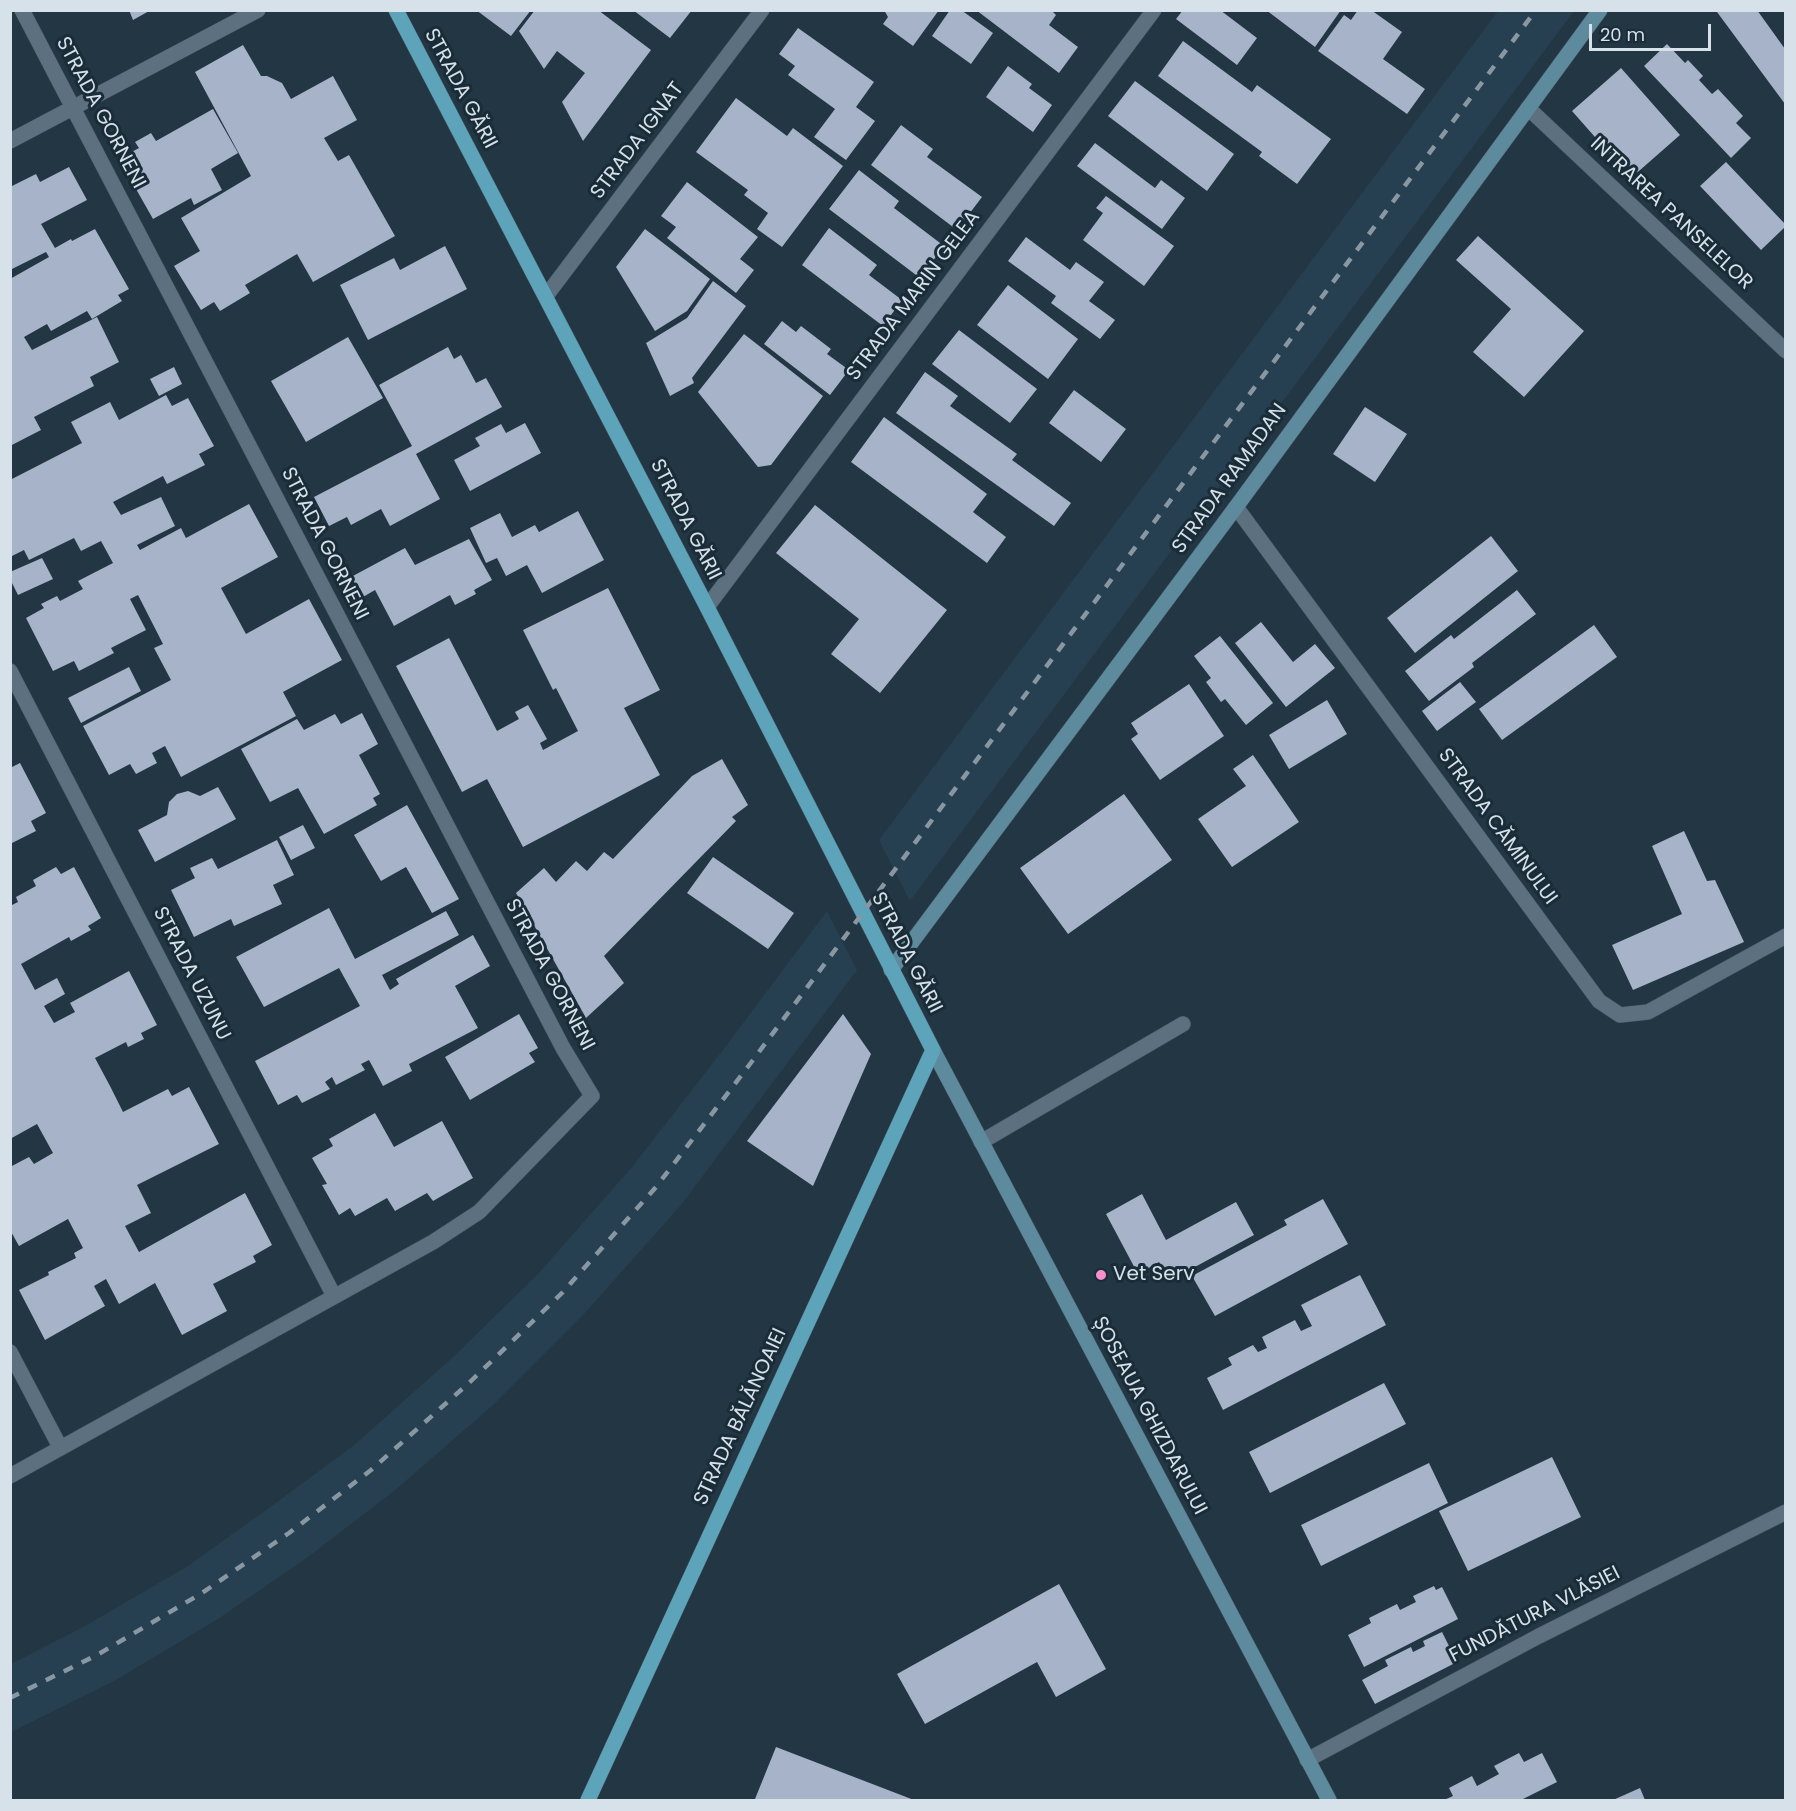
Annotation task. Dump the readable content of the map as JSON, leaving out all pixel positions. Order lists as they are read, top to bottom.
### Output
{
  "streets": {
    "main road": ["STRADA GĂRII", "STRADA BĂLĂNOAIEI"],
    "street": [
      "STRADA GORNENI",
      "STRADA IGNAT",
      "INTRAREA PANSELELOR",
      "STRADA MARIN GELEA",
      "STRADA RAMADAN",
      "STRADA CĂMINULUI",
      "STRADA UZUNU",
      "ȘOSEAUA GHIZDARULUI",
      "FUNDĂTURA VLĂSIEI"
    ]
  },
  "crossings": [
    ["STRADA GĂRII", "STRADA IGNAT"],
    ["STRADA GĂRII", "STRADA MARIN GELEA"],
    ["STRADA GĂRII", "STRADA RAMADAN"],
    ["STRADA GĂRII", "ȘOSEAUA GHIZDARULUI"],
    ["STRADA GĂRII", "STRADA BĂLĂNOAIEI"],
    ["STRADA GORNENI", "STRADA UZUNU"],
    ["INTRAREA PANSELELOR", "STRADA RAMADAN"],
    ["STRADA RAMADAN", "STRADA CĂMINULUI"],
    ["ȘOSEAUA GHIZDARULUI", "STRADA BĂLĂNOAIEI"],
    ["ȘOSEAUA GHIZDARULUI", "FUNDĂTURA VLĂSIEI"]
  ],
  "places": ["Vet Serv"],
  "scale_bar": "20 m"
}
